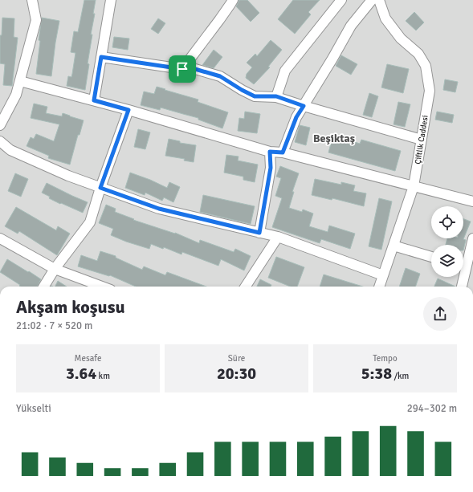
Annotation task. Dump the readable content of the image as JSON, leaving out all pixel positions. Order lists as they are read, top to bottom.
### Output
{
  "streets": {
    "street": ["Çiftlik Caddesi"]
  },
  "districts": ["Beşiktaş"],
  "page": {
    "heading": ["Akşam koşusu", "21:02 · 7 × 520 m"],
    "stats": [
      ["Mesafe", "3.64 km"],
      ["Süre", "20:30"],
      ["Tempo", "5:38 /km"]
    ],
    "chart": ["Yükselti", "294–302 m"]
  }
}
